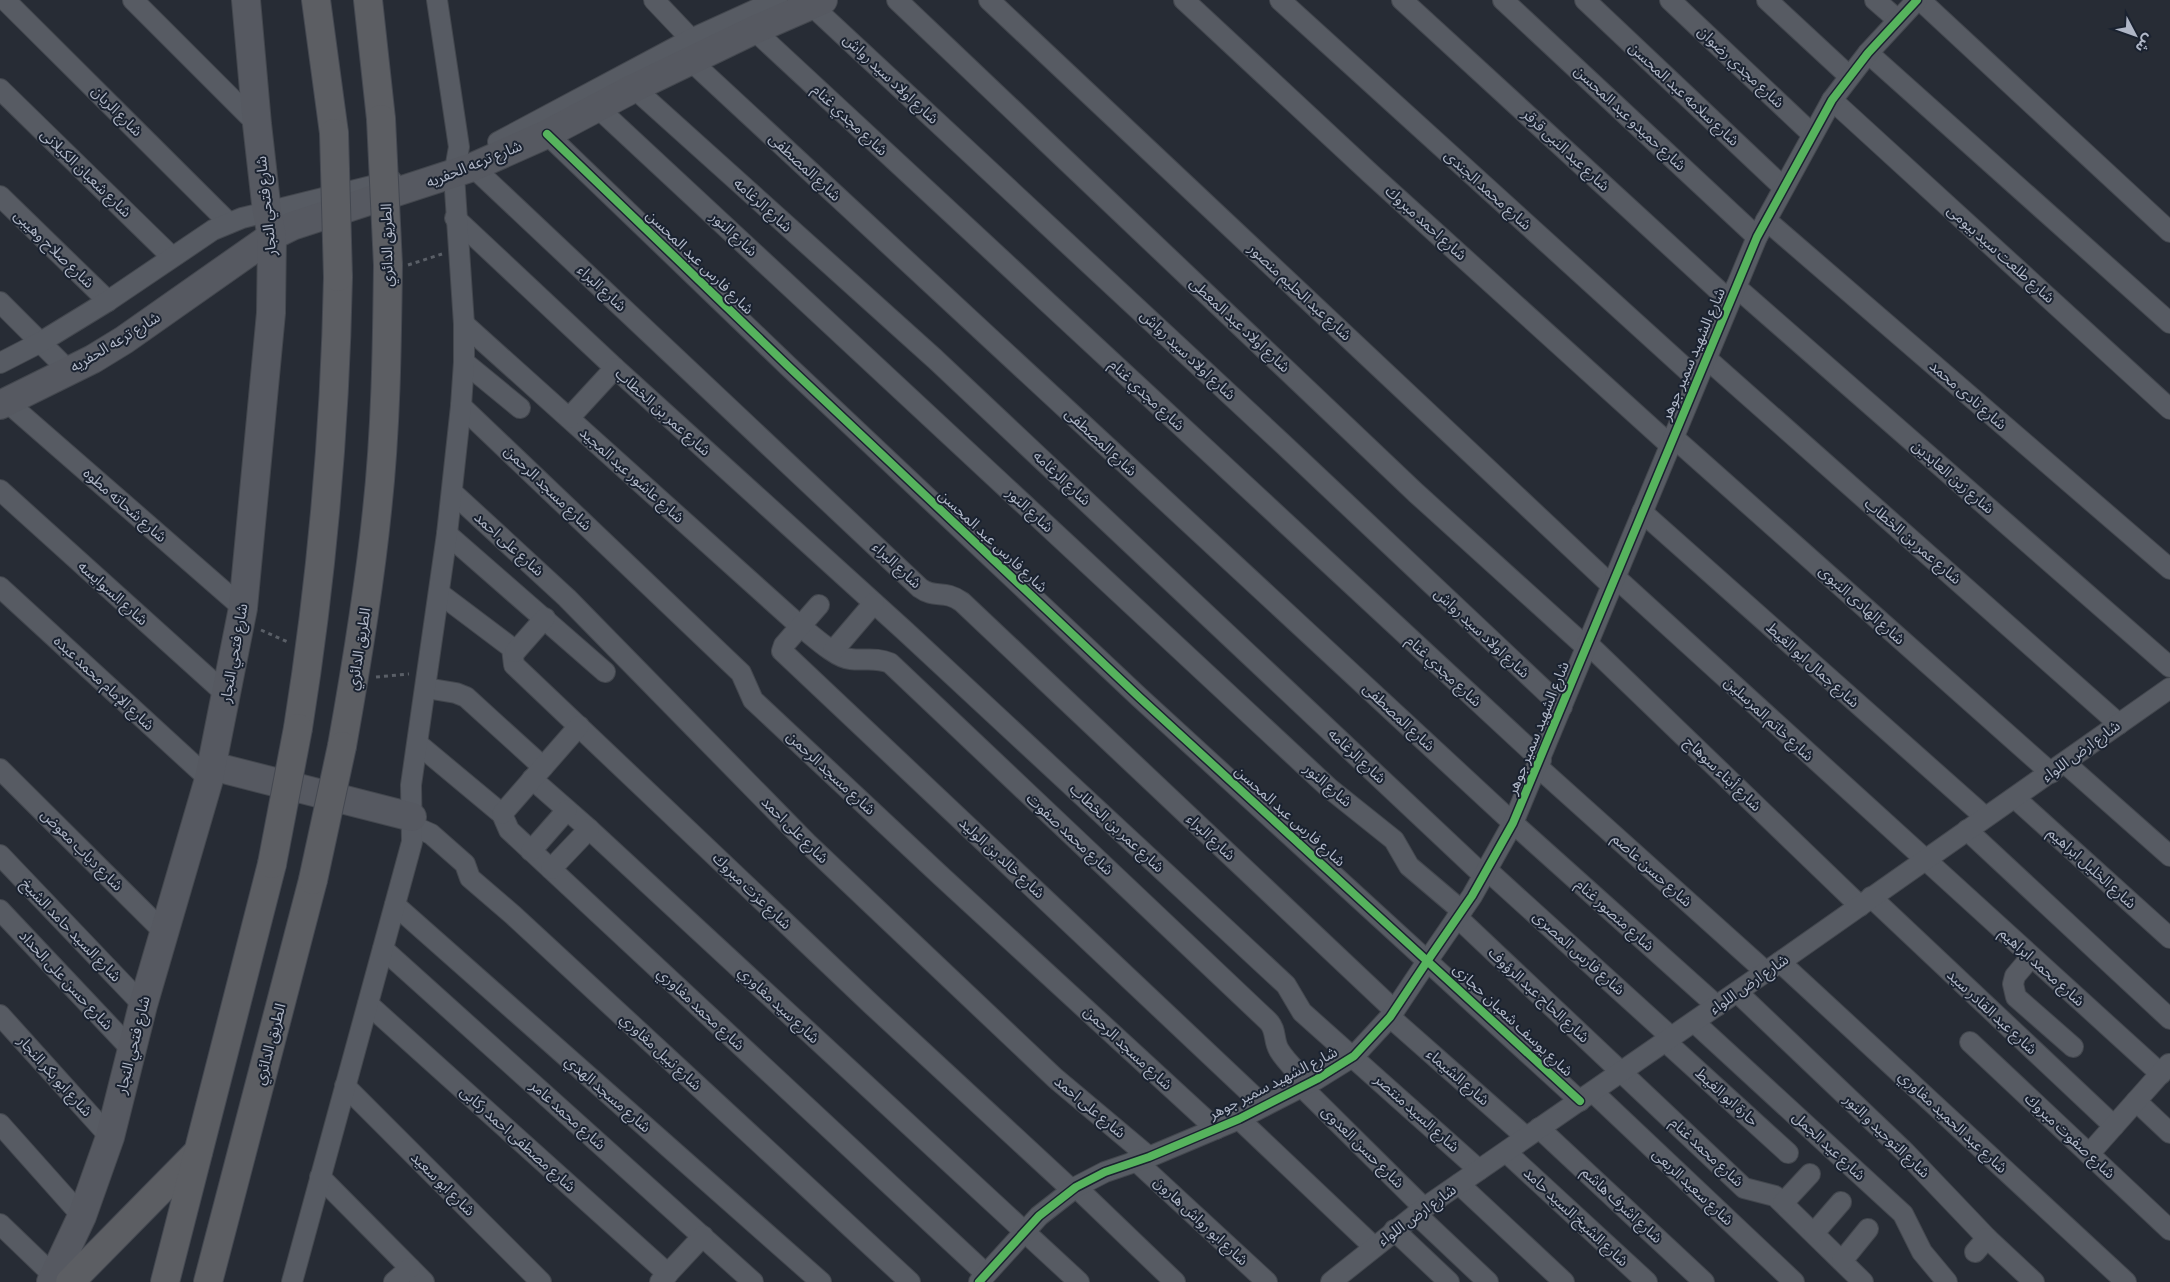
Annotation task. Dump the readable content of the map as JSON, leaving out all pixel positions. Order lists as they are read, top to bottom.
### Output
{
  "streets": {
    "highway": ["الطريق الدائري"],
    "street": [
      "شارع مجدي رضوان",
      "شارع اولاد سيد رواش",
      "شارع سلامه عبد المحسن",
      "شارع الريان",
      "شارع حميدو عبد المحسن",
      "شارع مجدي غنام",
      "شارع عبد النبى قرقر",
      "شارع ترعه الحفريه",
      "شارع المصطفى",
      "شارع شعبان الكيلانى",
      "شارع محمد الجندى",
      "شارع الرغامه",
      "شارع فتحي النجار",
      "شارع احمد مبروك",
      "شارع النور",
      "شارع صلاح وهيبى",
      "شارع طلعت سيد بيومى",
      "شارع فارس عبد المحسن",
      "شارع البراء",
      "شارع عبد الحليم منصور",
      "شارع اولاد عبد المعطى",
      "شارع الشهيد سمير جوهر",
      "شارع نادى محمد",
      "شارع عمر بن الخطاب",
      "شارع عاشور عبد المجيد",
      "شارع زين العابدين",
      "شارع مسجد الرحمن",
      "شارع شحاته مطوه",
      "شارع على احمد",
      "شارع السوايسه",
      "شارع الهادى النبوى",
      "شارع جمال ابو الغيط",
      "شارع الإمام محمد عبده",
      "شارع خاتم المرسلين",
      "شارع ارض اللواء",
      "شارع أبناء سوهاج",
      "شارع محمد صفوت",
      "شارع دياب معوض",
      "شارع خالد بن الوليد",
      "شارع الخليل ابراهيم",
      "شارع حسن عاصم",
      "شارع عزت مبروك",
      "شارع منصور غنام",
      "شارع السيد حامد الشيخ",
      "شارع فارس المصرى",
      "شارع محمد ابراهيم",
      "شارع حسن على الحداد",
      "شارع الحاج عبد الرؤوف",
      "شارع سيد مغاوري",
      "شارع محمد مغاوري",
      "شارع عبد القادر سيد",
      "شارع يوسف شعبان حجازى",
      "شارع نبيل مغاوري",
      "شارع ابو بكر النجار",
      "شارع الشيماء",
      "شارع مسجد الهدي",
      "حارة ابو الغيط",
      "شارع السيد منتصر",
      "شارع محمد عامر",
      "شارع عبد الحميد مغاوري",
      "شارع التوحيد و النور",
      "شارع صفوت مبروك",
      "شارع مصطفى احمد ركابى",
      "شارع عيد الجمل",
      "شارع حسن العدوى",
      "شارع محمد غنام",
      "شارع ابو سعيد",
      "شارع سعيد الربعى",
      "شارع اشرف هاشم",
      "شارع الشيخ السيد حامد",
      "شارع ابو رواش هارون"
    ]
  },
  "crossings": [
    ["شارع مجدي رضوان", "شارع الشهيد سمير جوهر"],
    ["شارع اولاد سيد رواش", "شارع ترعه الحفريه"],
    ["شارع اولاد سيد رواش", "شارع الشهيد سمير جوهر"],
    ["شارع سلامه عبد المحسن", "شارع الشهيد سمير جوهر"],
    ["شارع الريان", "شارع ترعه الحفريه"],
    ["شارع حميدو عبد المحسن", "شارع الشهيد سمير جوهر"],
    ["شارع حميدو عبد المحسن", "شارع نادى محمد"],
    ["شارع مجدي غنام", "شارع ترعه الحفريه"],
    ["شارع مجدي غنام", "شارع الشهيد سمير جوهر"],
    ["شارع مجدي غنام", "شارع حسن عاصم"],
    ["شارع عبد النبى قرقر", "شارع الشهيد سمير جوهر"],
    ["شارع عبد النبى قرقر", "شارع زين العابدين"],
    ["شارع ترعه الحفريه", "شارع المصطفى"],
    ["شارع ترعه الحفريه", "شارع شعبان الكيلانى"],
    ["شارع ترعه الحفريه", "شارع الرغامه"],
    ["شارع ترعه الحفريه", "شارع فتحي النجار"],
    ["شارع ترعه الحفريه", "شارع النور"],
    ["شارع ترعه الحفريه", "شارع صلاح وهيبى"],
    ["شارع ترعه الحفريه", "شارع فارس عبد المحسن"],
    ["شارع ترعه الحفريه", "شارع البراء"],
    ["شارع ترعه الحفريه", "شارع شحاته مطوه"],
    ["شارع المصطفى", "شارع الشهيد سمير جوهر"],
    ["شارع المصطفى", "شارع منصور غنام"],
    ["شارع محمد الجندى", "شارع الشهيد سمير جوهر"],
    ["شارع الرغامه", "شارع الشهيد سمير جوهر"],
    ["شارع الرغامه", "شارع فارس المصرى"],
    ["شارع فتحي النجار", "شارع شحاته مطوه"],
    ["شارع فتحي النجار", "شارع السوايسه"],
    ["شارع فتحي النجار", "شارع الإمام محمد عبده"],
    ["شارع فتحي النجار", "شارع دياب معوض"],
    ["شارع فتحي النجار", "شارع السيد حامد الشيخ"],
    ["شارع فتحي النجار", "شارع حسن على الحداد"],
    ["شارع فتحي النجار", "شارع ابو بكر النجار"],
    ["شارع احمد مبروك", "شارع الشهيد سمير جوهر"],
    ["شارع احمد مبروك", "شارع الهادى النبوى"],
    ["شارع النور", "شارع الشهيد سمير جوهر"],
    ["شارع النور", "شارع الحاج عبد الرؤوف"],
    ["شارع طلعت سيد بيومى", "شارع الشهيد سمير جوهر"],
    ["شارع فارس عبد المحسن", "شارع الشهيد سمير جوهر"],
    ["شارع فارس عبد المحسن", "شارع يوسف شعبان حجازى"],
    ["شارع البراء", "شارع الشهيد سمير جوهر"],
    ["شارع البراء", "شارع الشيماء"],
    ["شارع عبد الحليم منصور", "شارع الشهيد سمير جوهر"],
    ["شارع عبد الحليم منصور", "شارع خاتم المرسلين"],
    ["شارع اولاد عبد المعطى", "شارع الشهيد سمير جوهر"],
    ["شارع اولاد عبد المعطى", "شارع أبناء سوهاج"],
    ["شارع الشهيد سمير جوهر", "شارع نادى محمد"],
    ["شارع الشهيد سمير جوهر", "شارع عمر بن الخطاب"],
    ["شارع الشهيد سمير جوهر", "شارع زين العابدين"],
    ["شارع الشهيد سمير جوهر", "شارع مسجد الرحمن"],
    ["شارع الشهيد سمير جوهر", "شارع على احمد"],
    ["شارع الشهيد سمير جوهر", "شارع الهادى النبوى"],
    ["شارع الشهيد سمير جوهر", "شارع جمال ابو الغيط"],
    ["شارع الشهيد سمير جوهر", "شارع خاتم المرسلين"],
    ["شارع الشهيد سمير جوهر", "شارع أبناء سوهاج"],
    ["شارع الشهيد سمير جوهر", "شارع محمد صفوت"],
    ["شارع الشهيد سمير جوهر", "شارع خالد بن الوليد"],
    ["شارع الشهيد سمير جوهر", "شارع حسن عاصم"],
    ["شارع الشهيد سمير جوهر", "شارع عزت مبروك"],
    ["شارع الشهيد سمير جوهر", "شارع منصور غنام"],
    ["شارع الشهيد سمير جوهر", "شارع فارس المصرى"],
    ["شارع الشهيد سمير جوهر", "شارع الحاج عبد الرؤوف"],
    ["شارع الشهيد سمير جوهر", "شارع سيد مغاوري"],
    ["شارع الشهيد سمير جوهر", "شارع محمد مغاوري"],
    ["شارع الشهيد سمير جوهر", "شارع يوسف شعبان حجازى"],
    ["شارع الشهيد سمير جوهر", "شارع الشيماء"],
    ["شارع الشهيد سمير جوهر", "شارع السيد منتصر"],
    ["شارع الشهيد سمير جوهر", "شارع حسن العدوى"],
    ["شارع الشهيد سمير جوهر", "شارع ابو رواش هارون"],
    ["شارع عمر بن الخطاب", "شارع ارض اللواء"],
    ["شارع عمر بن الخطاب", "شارع السيد منتصر"],
    ["شارع عاشور عبد المجيد", "شارع محمد صفوت"],
    ["شارع عاشور عبد المجيد", "شارع خالد بن الوليد"],
    ["شارع على احمد", "شارع ابو رواش هارون"],
    ["شارع الهادى النبوى", "شارع ارض اللواء"],
    ["شارع جمال ابو الغيط", "شارع ارض اللواء"],
    ["شارع خاتم المرسلين", "شارع ارض اللواء"],
    ["شارع خاتم المرسلين", "شارع محمد ابراهيم"],
    ["شارع ارض اللواء", "شارع أبناء سوهاج"],
    ["شارع ارض اللواء", "شارع الخليل ابراهيم"],
    ["شارع ارض اللواء", "شارع حسن عاصم"],
    ["شارع ارض اللواء", "شارع منصور غنام"],
    ["شارع ارض اللواء", "شارع فارس المصرى"],
    ["شارع ارض اللواء", "شارع محمد ابراهيم"],
    ["شارع ارض اللواء", "شارع الحاج عبد الرؤوف"],
    ["شارع ارض اللواء", "شارع عبد القادر سيد"],
    ["شارع ارض اللواء", "شارع يوسف شعبان حجازى"],
    ["شارع ارض اللواء", "شارع الشيماء"],
    ["شارع ارض اللواء", "حارة ابو الغيط"],
    ["شارع ارض اللواء", "شارع السيد منتصر"],
    ["شارع ارض اللواء", "شارع عبد الحميد مغاوري"],
    ["شارع ارض اللواء", "شارع التوحيد و النور"],
    ["شارع ارض اللواء", "شارع عيد الجمل"],
    ["شارع ارض اللواء", "شارع حسن العدوى"],
    ["شارع ارض اللواء", "شارع محمد غنام"],
    ["شارع ارض اللواء", "شارع سعيد الربعى"],
    ["شارع ارض اللواء", "شارع اشرف هاشم"],
    ["شارع ارض اللواء", "شارع الشيخ السيد حامد"],
    ["شارع أبناء سوهاج", "شارع عبد القادر سيد"],
    ["شارع محمد صفوت", "شارع خالد بن الوليد"],
    ["شارع محمد صفوت", "شارع حسن العدوى"],
    ["شارع حسن عاصم", "شارع عبد الحميد مغاوري"],
    ["شارع فارس المصرى", "حارة ابو الغيط"],
    ["شارع الحاج عبد الرؤوف", "شارع محمد غنام"],
    ["شارع يوسف شعبان حجازى", "شارع سعيد الربعى"],
    ["شارع الشيماء", "شارع اشرف هاشم"]
  ],
  "north": "bottom right"
}
